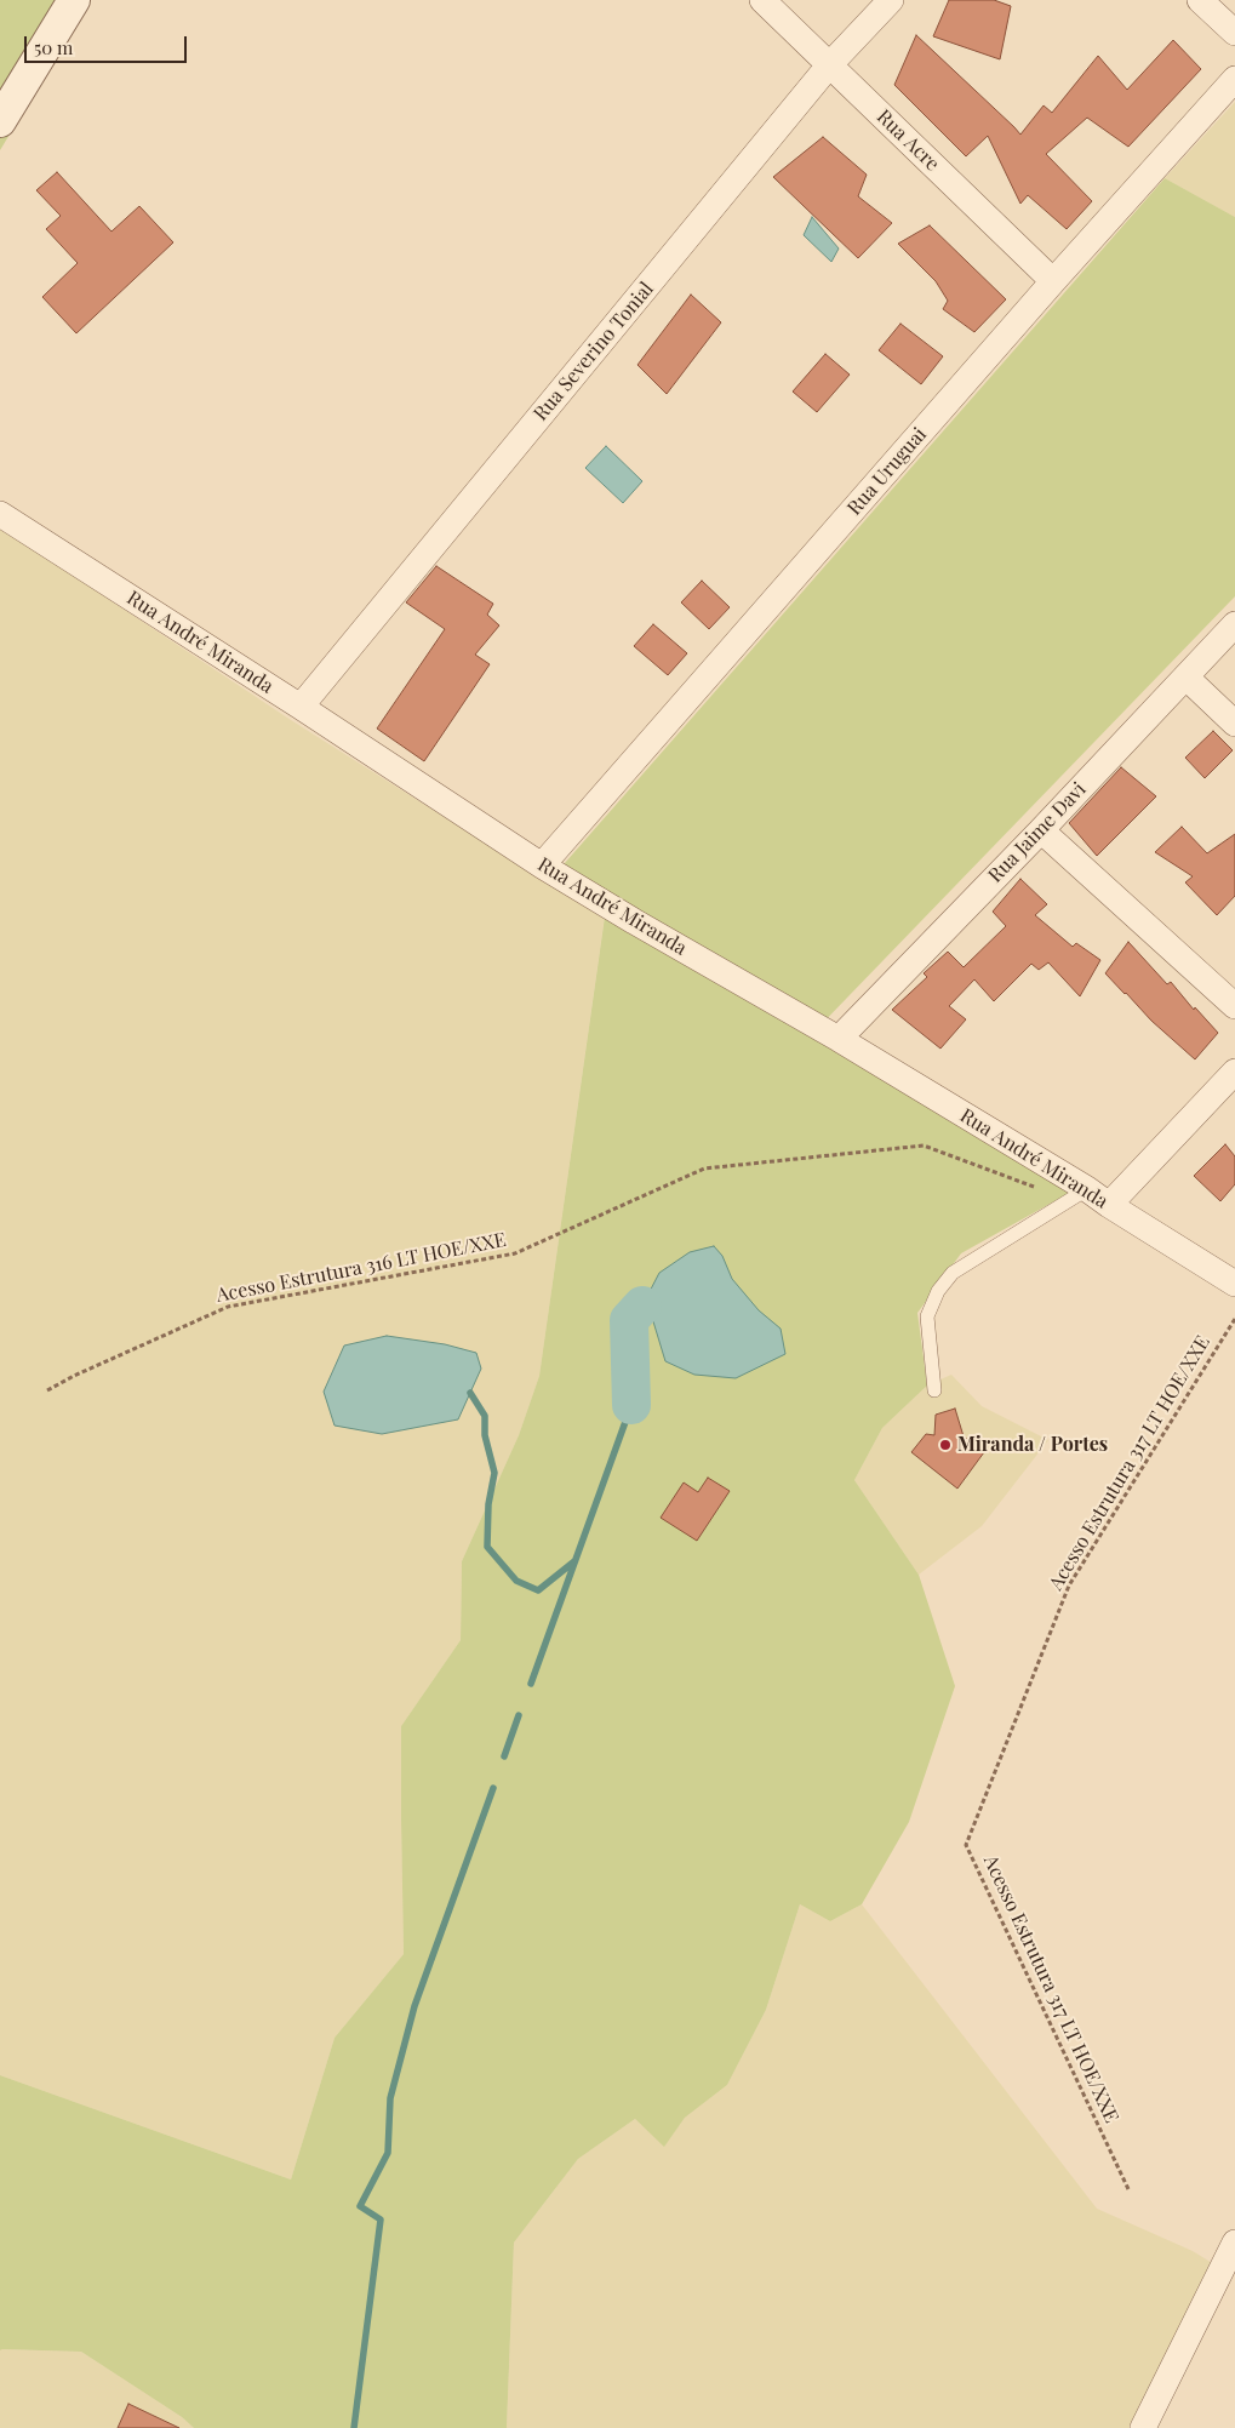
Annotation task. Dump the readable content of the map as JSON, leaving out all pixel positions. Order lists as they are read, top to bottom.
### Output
{
  "streets": {
    "street": [
      "Rua Acre",
      "Rua Severino Tonial",
      "Rua Uruguai",
      "Rua André Miranda",
      "Rua Jaime Davi"
    ],
    "path": ["Acesso Estrutura 316 LT HOE/XXE", "Acesso Estrutura 317 LT HOE/XXE"]
  },
  "crossings": [
    ["Rua Acre", "Rua Severino Tonial"],
    ["Rua Acre", "Rua Uruguai"],
    ["Rua Severino Tonial", "Rua André Miranda"],
    ["Rua Uruguai", "Rua André Miranda"],
    ["Rua André Miranda", "Rua Jaime Davi"],
    ["Rua André Miranda", "Acesso Estrutura 316 LT HOE/XXE"]
  ],
  "places": ["Miranda / Portes"],
  "scale_bar": "50 m"
}
